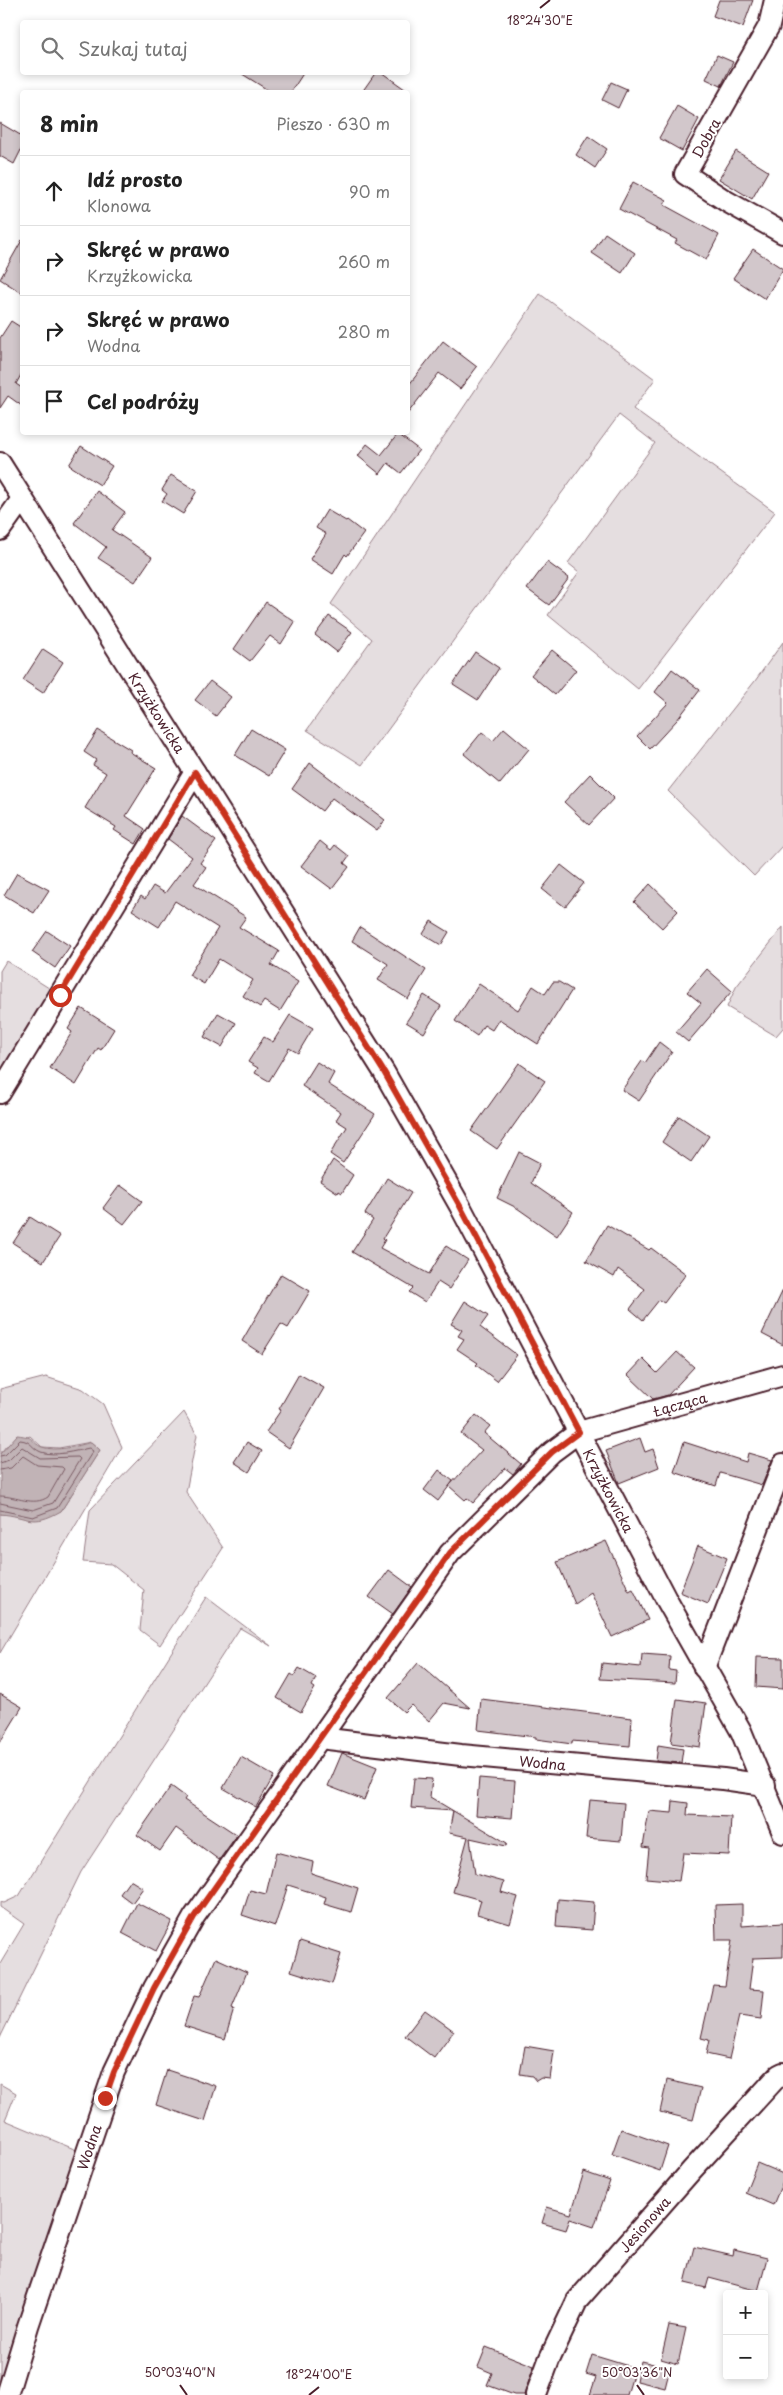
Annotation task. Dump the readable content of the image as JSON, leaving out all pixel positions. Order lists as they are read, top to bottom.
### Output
{
  "streets": {
    "street": [
      "Dobra",
      "Krzyżkowicka",
      "Łącząca",
      "Wodna",
      "Jesionowa"
    ]
  },
  "crossings": [
    ["Krzyżkowicka", "Łącząca"],
    ["Krzyżkowicka", "Wodna"],
    ["Łącząca", "Wodna"]
  ],
  "page": {
    "search": "Szukaj tutaj",
    "heading": ["8 min", "Pieszo · 630 m"],
    "list": [
      ["Idź prosto", "Klonowa", "90 m"],
      ["Skręć w prawo", "Krzyżkowicka", "260 m"],
      ["Skręć w prawo", "Wodna", "280 m"],
      "Cel podróży"
    ],
    "map_buttons": ["+", "−"]
  },
  "coordinates": [
    "18°24'30\"E",
    "50°03'40\"N",
    "50°03'36\"N",
    "18°24'00\"E"
  ]
}
